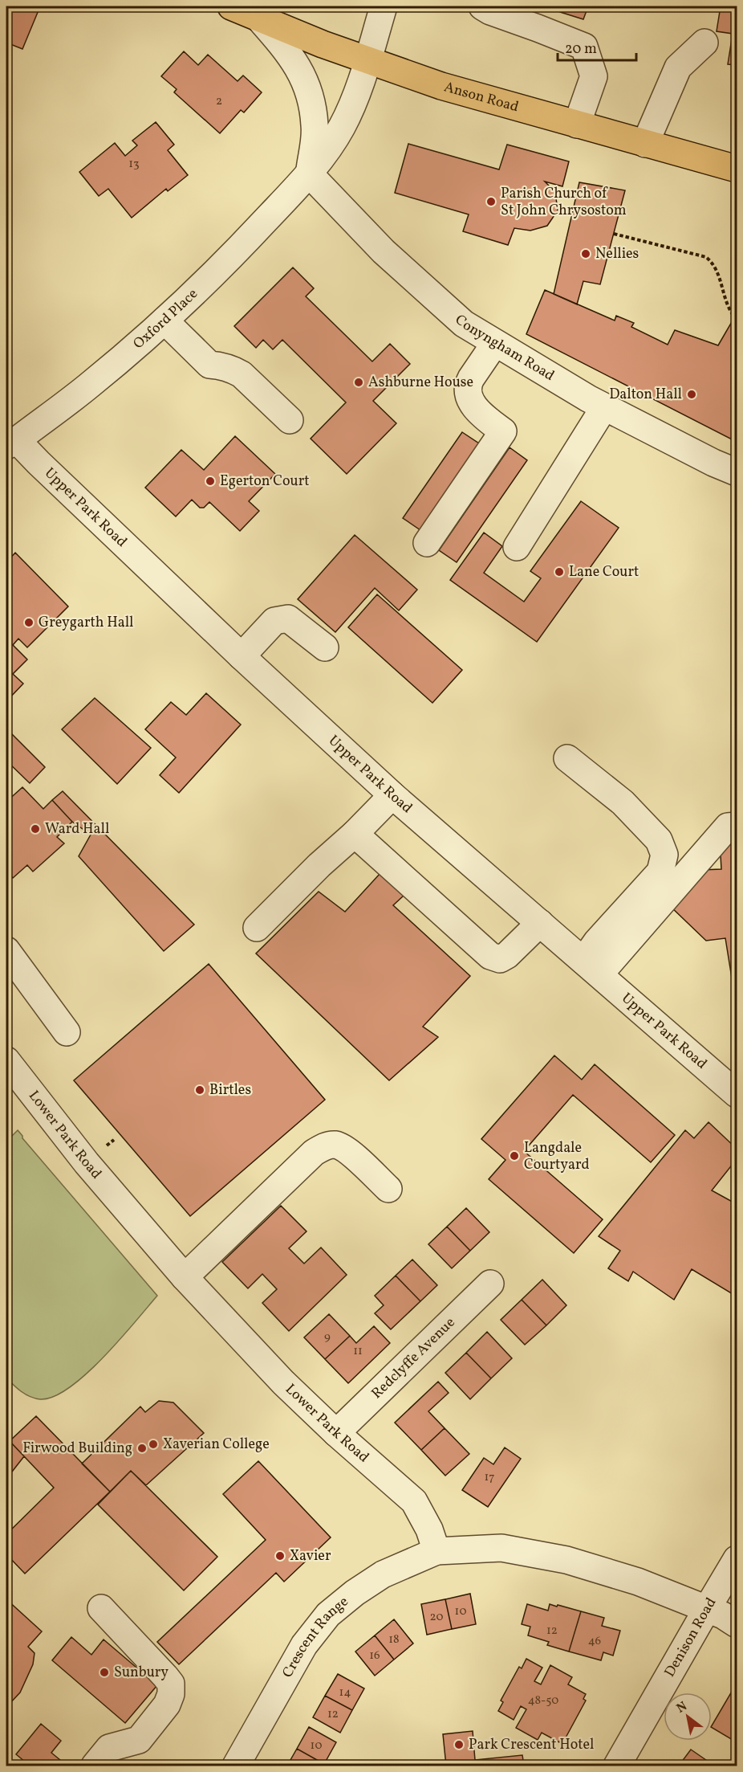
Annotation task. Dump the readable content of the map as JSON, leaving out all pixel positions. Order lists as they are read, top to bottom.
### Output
{
  "streets": {
    "highway": ["Anson Road"],
    "street": [
      "Oxford Place",
      "Conyngham Road",
      "Upper Park Road",
      "Lower Park Road",
      "Redclyffe Avenue",
      "Denison Road",
      "Crescent Range"
    ]
  },
  "crossings": [
    ["Anson Road", "Oxford Place"],
    ["Oxford Place", "Conyngham Road"],
    ["Oxford Place", "Upper Park Road"],
    ["Lower Park Road", "Redclyffe Avenue"],
    ["Lower Park Road", "Crescent Range"]
  ],
  "places": [
    "Parish Church of St John Chrysostom",
    "Nellies",
    "Ashburne House",
    "Dalton Hall",
    "Egerton Court",
    "Lane Court",
    "Greygarth Hall",
    "Ward Hall",
    "Birtles",
    "Langdale Courtyard",
    "Xaverian College",
    "Firwood Building",
    "Xavier",
    "Sunbury",
    "Park Crescent Hotel"
  ],
  "house_numbers": [
    "2",
    "13",
    "9",
    "11",
    "17",
    "10",
    "20",
    "12",
    "18",
    "46",
    "16",
    "14",
    "48-50",
    "12",
    "10"
  ],
  "scale_bar": "20 m",
  "north": "top left"
}
